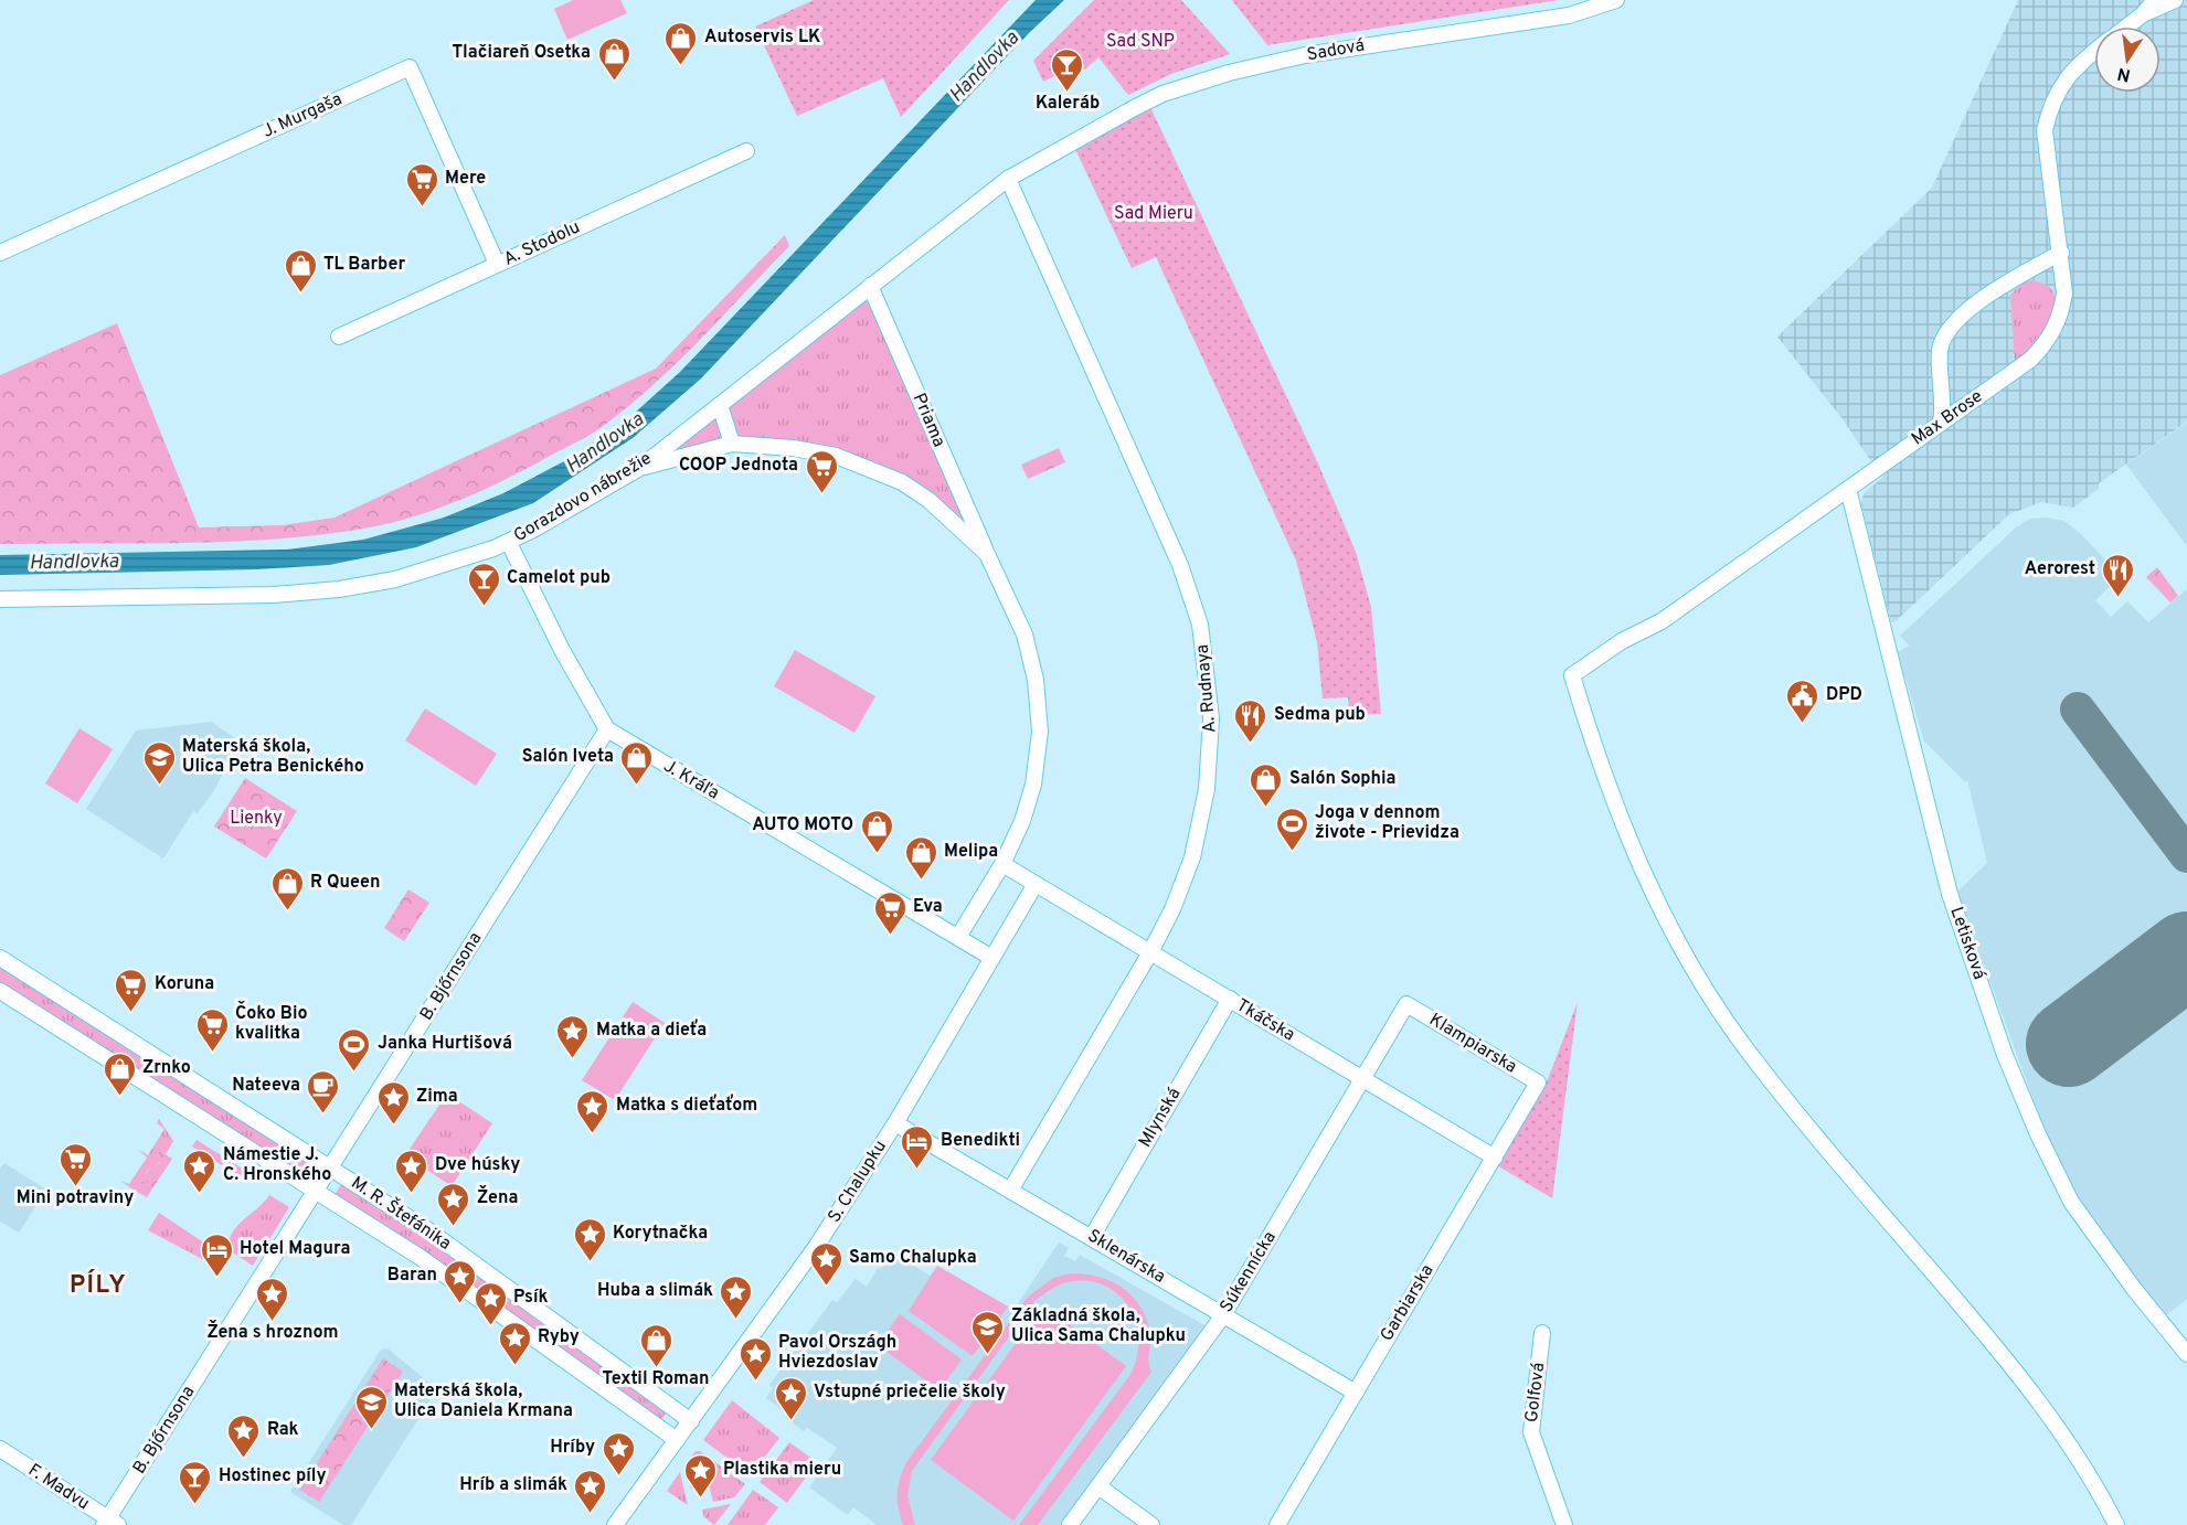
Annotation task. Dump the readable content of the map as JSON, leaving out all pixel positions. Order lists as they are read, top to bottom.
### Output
{
  "streets": {
    "street": [
      "Sadová",
      "J. Murgaša",
      "A. Stodolu",
      "Max Brose",
      "Priama",
      "Gorazdovo nábrežie",
      "A. Rudnaya",
      "J. Kráľa",
      "Letisková",
      "B. Bjőrnsona",
      "Tkáčska",
      "Klampiarska",
      "Mlynská",
      "S. Chalupku",
      "M. R. Štefánika",
      "Sklenárska",
      "Súkennícka",
      "Garbiarska",
      "Golfová",
      "F. Madvu"
    ]
  },
  "crossings": [
    ["Sadová", "Gorazdovo nábrežie"],
    ["J. Murgaša", "A. Stodolu"],
    ["Max Brose", "Letisková"],
    ["Priama", "Gorazdovo nábrežie"],
    ["Gorazdovo nábrežie", "A. Rudnaya"],
    ["A. Rudnaya", "Tkáčska"],
    ["A. Rudnaya", "Sklenárska"],
    ["J. Kráľa", "B. Bjőrnsona"],
    ["B. Bjőrnsona", "M. R. Štefánika"],
    ["B. Bjőrnsona", "F. Madvu"],
    ["Tkáčska", "Mlynská"],
    ["Tkáčska", "S. Chalupku"],
    ["Tkáčska", "Súkennícka"],
    ["Tkáčska", "Garbiarska"],
    ["Klampiarska", "Súkennícka"],
    ["Klampiarska", "Garbiarska"],
    ["Mlynská", "Sklenárska"],
    ["S. Chalupku", "M. R. Štefánika"],
    ["S. Chalupku", "Sklenárska"],
    ["Sklenárska", "Súkennícka"],
    ["Sklenárska", "Garbiarska"]
  ],
  "districts": ["PÍLY"],
  "water": ["Handlovka"],
  "parks": ["Sad SNP", "Sad Mieru", "Lienky"],
  "places": {
    "shop": [
      "Autoservis LK",
      "Tlačiareň Osetka",
      "TL Barber",
      "Salón Iveta",
      "Salón Sophia",
      "AUTO MOTO",
      "Melipa",
      "R Queen",
      "Zrnko",
      "Textil Roman"
    ],
    "bar": ["Kaleráb", "Camelot pub", "Hostinec píly"],
    "supermarket": [
      "Mere",
      "COOP Jednota",
      "Eva",
      "Koruna",
      "Čoko Bio kvalitka",
      "Mini potraviny"
    ],
    "restaurant": ["Aerorest", "Sedma pub"],
    "public building": ["DPD"],
    "school or university": ["Materská škola, Ulica Petra Benického", "Základná škola, Ulica Sama Chalupku", "Materská škola, Ulica Daniela Krmana"],
    "sports": ["Joga v dennom živote - Prievidza", "Janka Hurtišová"],
    "place": [
      "Matka a dieťa",
      "Zima",
      "Matka s dieťaťom",
      "Námestie J. C. Hronského",
      "Dve húsky",
      "Žena",
      "Korytnačka",
      "Samo Chalupka",
      "Baran",
      "Huba a slimák",
      "Žena s hroznom",
      "Psík",
      "Ryby",
      "Pavol Országh Hviezdoslav",
      "Vstupné priečelie školy",
      "Rak",
      "Hríby",
      "Plastika mieru",
      "Hríb a slimák"
    ],
    "cafe": ["Nateeva"],
    "hotel": ["Benedikti", "Hotel Magura"]
  },
  "north": "bottom"
}
